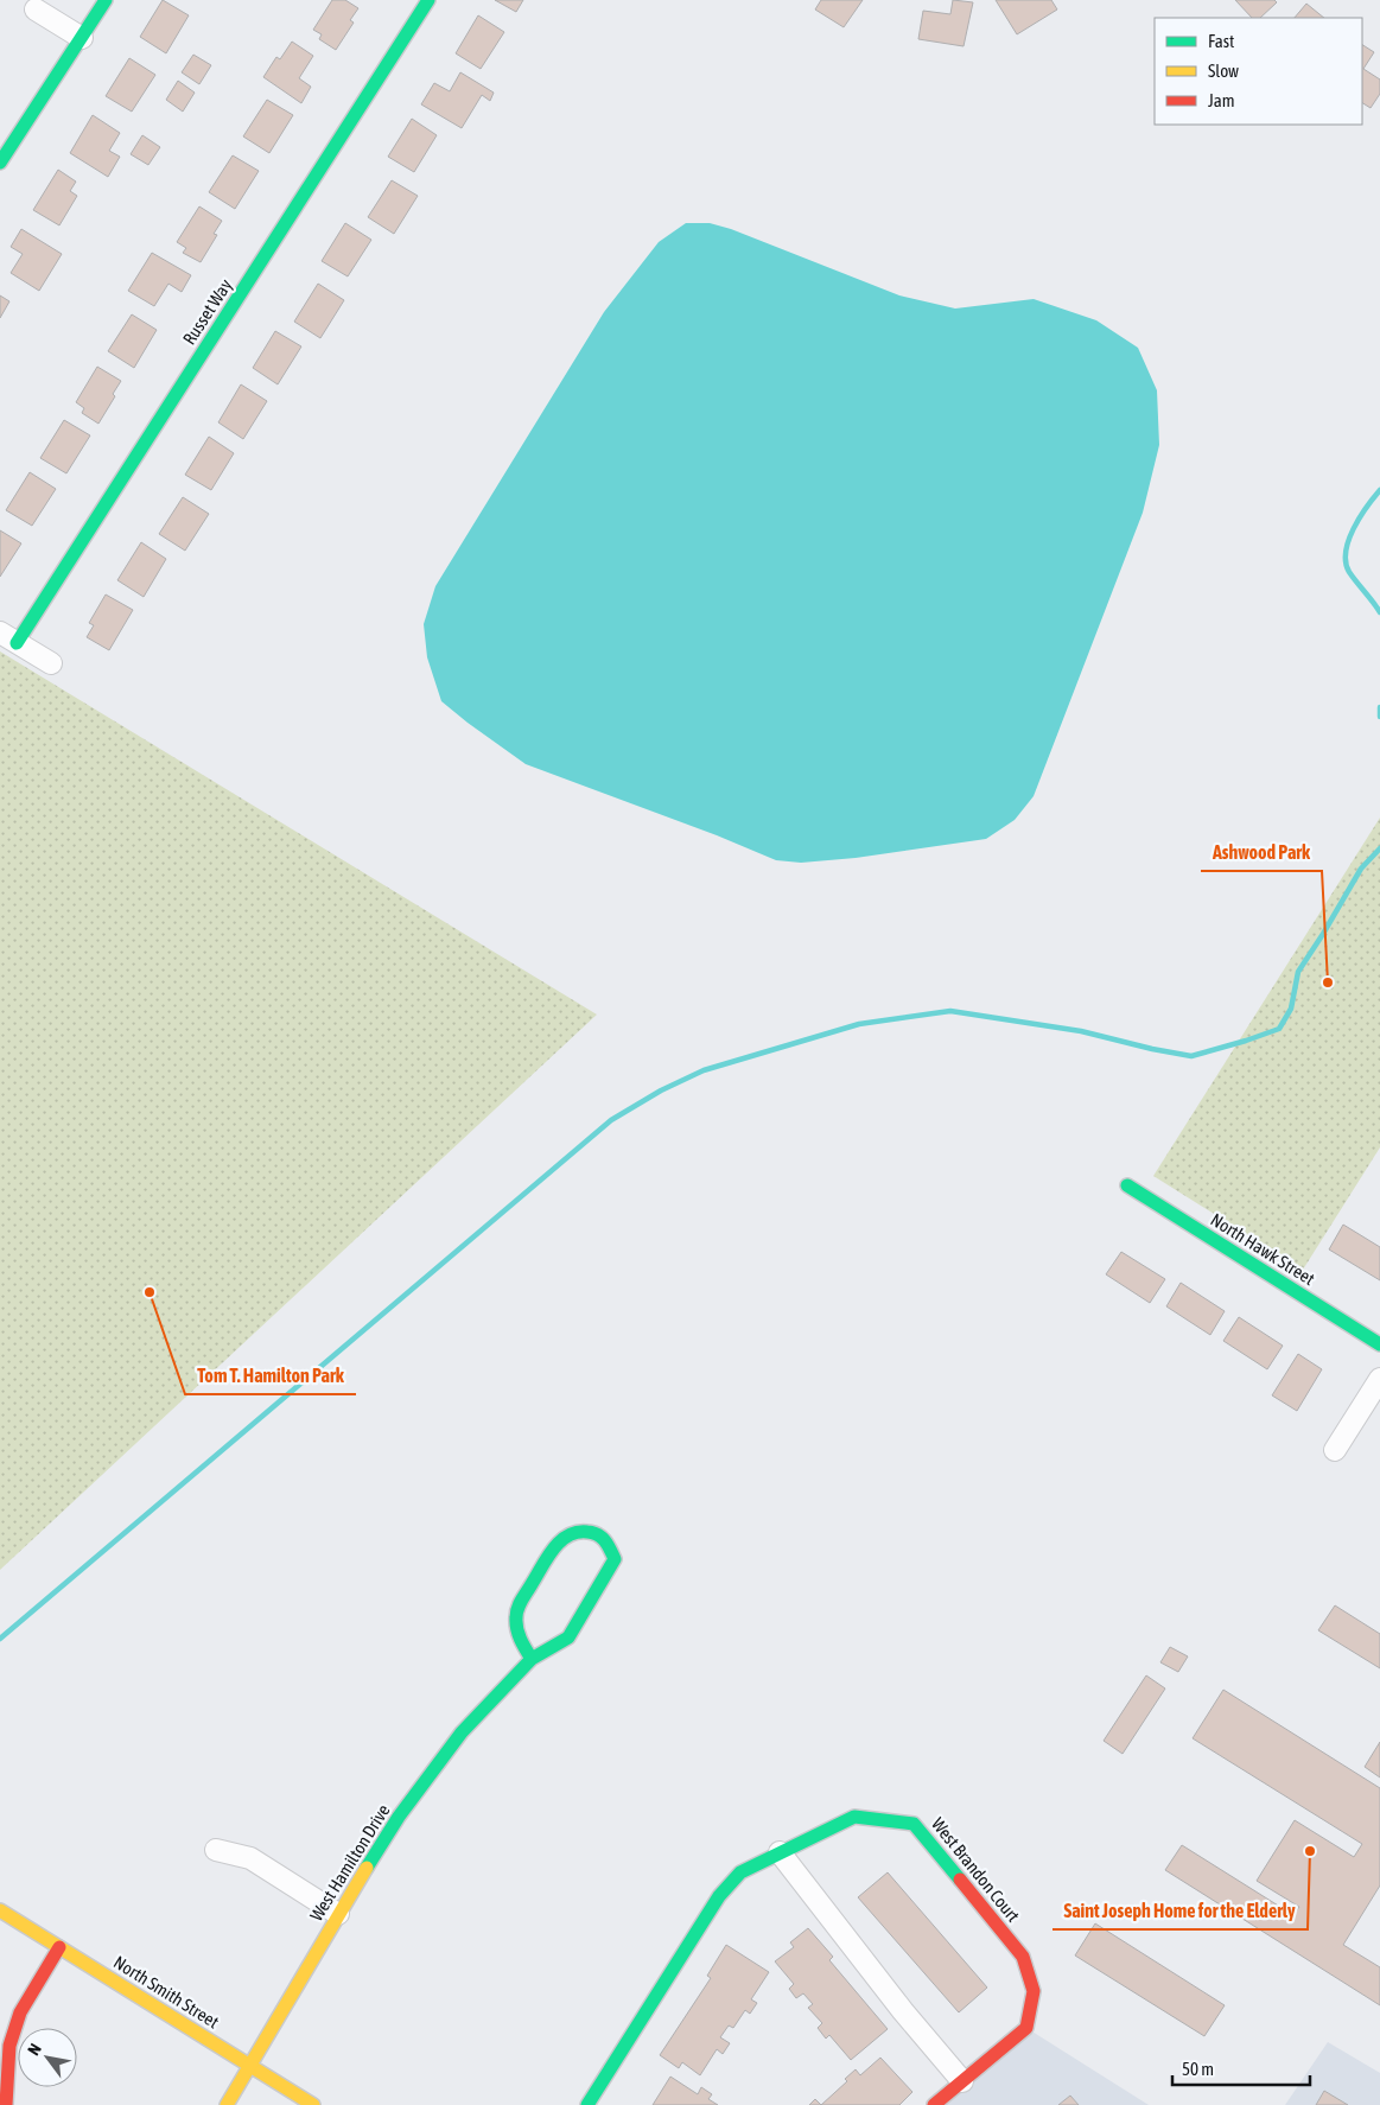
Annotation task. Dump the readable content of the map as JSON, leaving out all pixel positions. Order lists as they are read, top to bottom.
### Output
{
  "streets": {
    "street": [
      "Russet Way",
      "North Hawk Street",
      "West Hamilton Drive",
      "West Brandon Court",
      "North Smith Street"
    ]
  },
  "crossings": [
    ["West Hamilton Drive", "North Smith Street"]
  ],
  "places": ["Ashwood Park", "Tom T. Hamilton Park", "Saint Joseph Home for the Elderly"],
  "legend": ["Fast", "Slow", "Jam"],
  "scale_bar": "50 m",
  "north": "top left"
}
